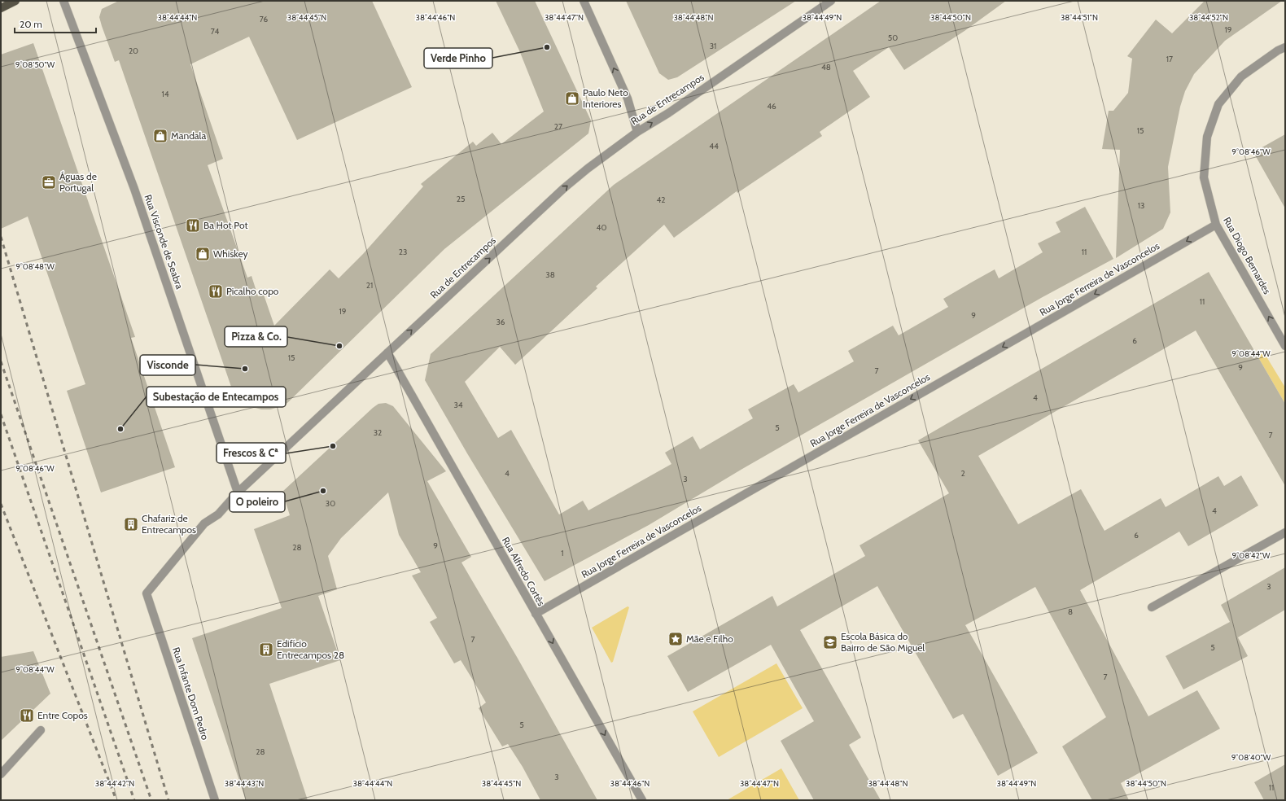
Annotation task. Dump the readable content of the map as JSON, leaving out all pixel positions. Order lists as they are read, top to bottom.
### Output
{
  "streets": {
    "street": [
      "Rua de Entrecampos",
      "Rua Visconde de Seabra",
      "Rua Diogo Bernardes",
      "Rua Jorge Ferreira de Vasconcelos",
      "Rua Alfredo Cortês",
      "Rua Infante Dom Pedro"
    ]
  },
  "crossings": [
    ["Rua de Entrecampos", "Rua Visconde de Seabra"],
    ["Rua de Entrecampos", "Rua Alfredo Cortês"],
    ["Rua de Entrecampos", "Rua Infante Dom Pedro"],
    ["Rua Diogo Bernardes", "Rua Jorge Ferreira de Vasconcelos"],
    ["Rua Jorge Ferreira de Vasconcelos", "Rua Alfredo Cortês"]
  ],
  "one_way": [
    "Rua de Entrecampos",
    "Rua Diogo Bernardes",
    "Rua Jorge Ferreira de Vasconcelos",
    "Rua Alfredo Cortês"
  ],
  "places": {
    "other": [
      "Verde Pinho",
      "Pizza & Co.",
      "Visconde",
      "Subestação de Entecampos",
      "Frescos & Cª",
      "O poleiro"
    ],
    "shop": ["Paulo Neto Interiores", "Mandala", "Whiskey"],
    "office": ["Águas de Portugal"],
    "restaurant": ["Ba Hot Pot", "Picalho copo", "Entre Copos"],
    "building": ["Chafariz de Entrecampos", "Edifício Entrecampos 28"],
    "place": ["Mãe e Filho"],
    "school or university": ["Escola Básica do Bairro de São Miguel"]
  },
  "house_numbers": [
    "76",
    "19",
    "74",
    "50",
    "31",
    "20",
    "17",
    "48",
    "14",
    "46",
    "27",
    "15",
    "44",
    "25",
    "42",
    "13",
    "40",
    "23",
    "11",
    "38",
    "21",
    "11",
    "19",
    "9",
    "36",
    "6",
    "15",
    "9",
    "7",
    "4",
    "34",
    "5",
    "32",
    "7",
    "4",
    "2",
    "3",
    "30",
    "4",
    "6",
    "9",
    "28",
    "1",
    "3",
    "8",
    "7",
    "5",
    "7",
    "5",
    "28",
    "3",
    "11"
  ],
  "scale_bar": "20 m",
  "coordinates": [
    "38°44'44\"N",
    "38°44'45\"N",
    "38°44'46\"N",
    "38°44'47\"N",
    "38°44'48\"N",
    "38°44'49\"N",
    "38°44'50\"N",
    "38°44'51\"N",
    "38°44'52\"N",
    "9°08'50\"W",
    "9°08'46\"W",
    "9°08'48\"W",
    "9°08'44\"W",
    "9°08'42\"W",
    "9°08'40\"W",
    "38°44'42\"N",
    "38°44'43\"N"
  ]
}
